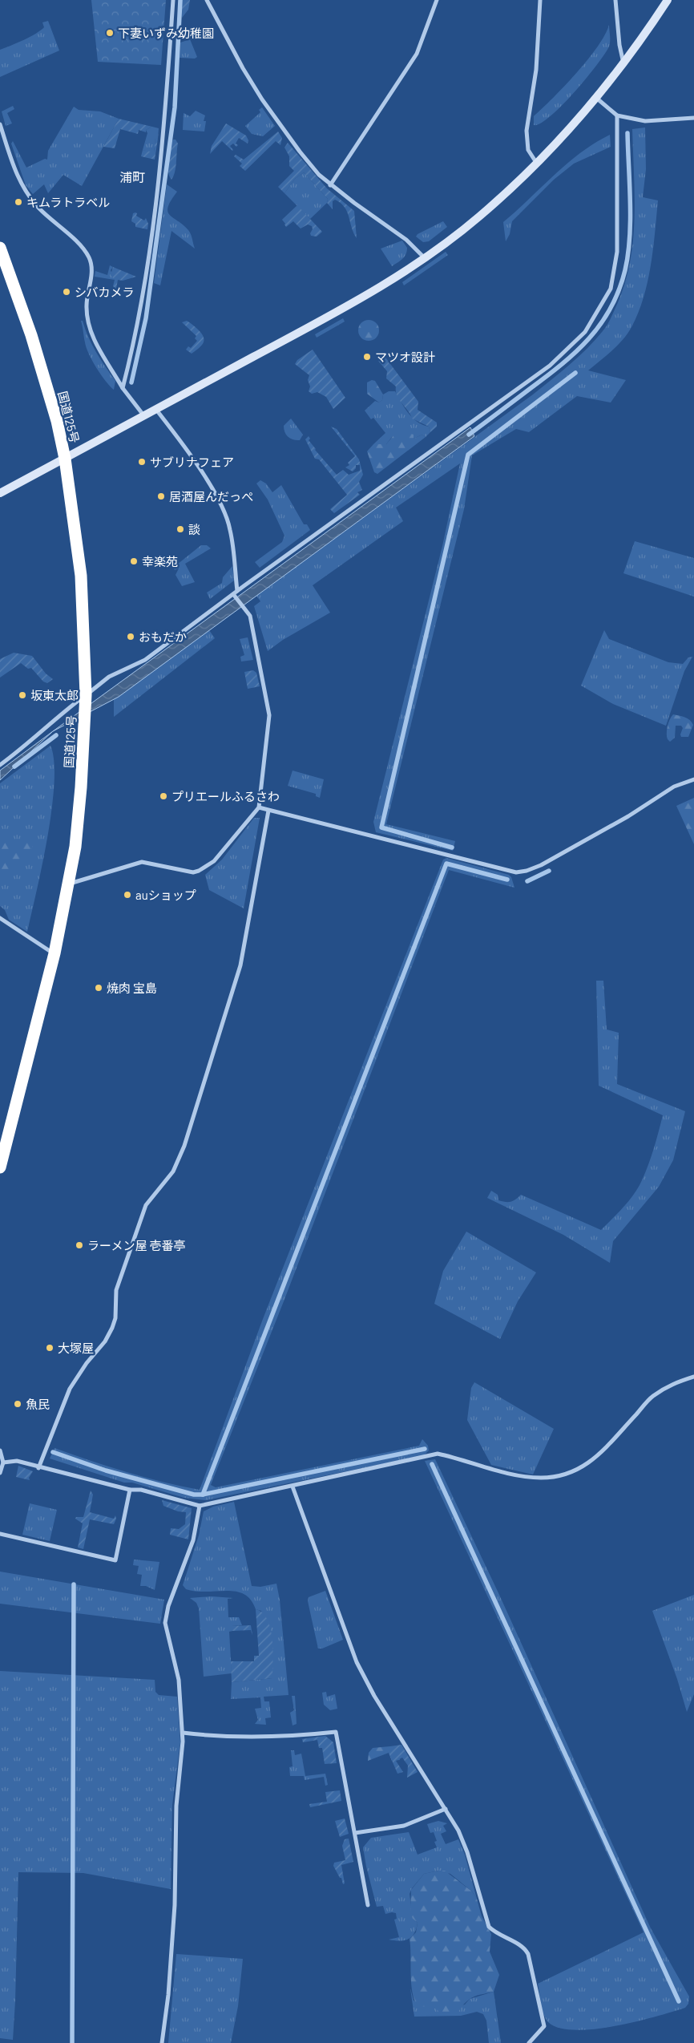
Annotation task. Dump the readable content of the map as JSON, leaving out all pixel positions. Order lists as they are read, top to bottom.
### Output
{
  "streets": {
    "highway": ["国道125号"]
  },
  "districts": ["浦町"],
  "places": [
    "下妻いずみ幼稚園",
    "キムラトラベル",
    "シバカメラ",
    "マツオ設計",
    "サブリナフェア",
    "居酒屋んだっぺ",
    "談",
    "幸楽苑",
    "おもだか",
    "坂東太郎",
    "プリエールふるさわ",
    "auショップ",
    "焼肉 宝島",
    "ラーメン屋 壱番亭",
    "大塚屋",
    "魚民"
  ]
}
